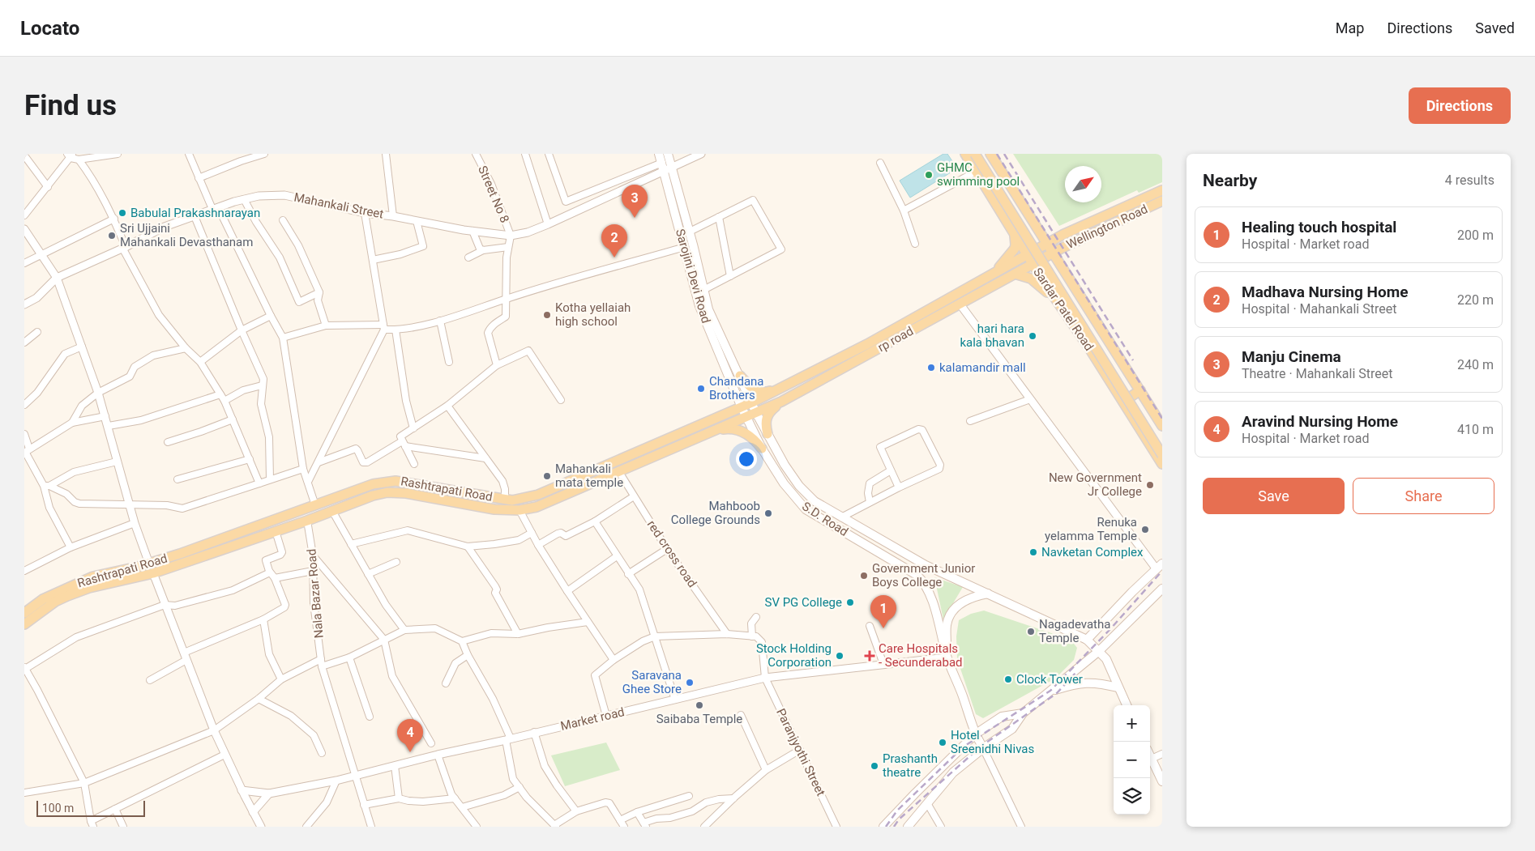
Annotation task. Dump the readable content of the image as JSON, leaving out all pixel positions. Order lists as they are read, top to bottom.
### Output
{
  "streets": {
    "main road": [
      "Wellington Road",
      "Sarojini Devi Road",
      "Sardar Patel Road",
      "rp road",
      "Rashtrapati Road",
      "S.D. Road"
    ],
    "street": [
      "Street No 8",
      "Mahankali Street",
      "red cross road",
      "Nala Bazar Road",
      "Market road",
      "Paranjyothi Street"
    ]
  },
  "crossings": [
    ["Street No 8", "Mahankali Street"],
    ["Mahankali Street", "Sarojini Devi Road"],
    ["Wellington Road", "Sardar Patel Road"],
    ["Wellington Road", "rp road"],
    ["Sarojini Devi Road", "rp road"],
    ["Sarojini Devi Road", "Rashtrapati Road"],
    ["Sarojini Devi Road", "S.D. Road"],
    ["Sardar Patel Road", "rp road"],
    ["rp road", "Rashtrapati Road"],
    ["rp road", "S.D. Road"],
    ["Rashtrapati Road", "S.D. Road"],
    ["Rashtrapati Road", "red cross road"],
    ["Rashtrapati Road", "Nala Bazar Road"],
    ["S.D. Road", "Market road"],
    ["Nala Bazar Road", "Market road"],
    ["Market road", "Paranjyothi Street"]
  ],
  "places": {
    "other": [
      "GHMC swimming pool",
      "Babulal Prakashnarayan",
      "Sri Ujjaini Mahankali Devasthanam",
      "Kotha yellaiah high school",
      "hari hara kala bhavan",
      "kalamandir mall",
      "Chandana Brothers",
      "Mahankali mata temple",
      "New Government Jr College",
      "Mahboob College Grounds",
      "Renuka yelamma Temple",
      "Navketan Complex",
      "Government Junior Boys College",
      "SV PG College",
      "Nagadevatha Temple",
      "Stock Holding Corporation",
      "Clock Tower",
      "Saravana Ghee Store",
      "Saibaba Temple",
      "Hotel Sreenidhi Nivas",
      "Prashanth theatre"
    ],
    "health": ["Care Hospitals - Secunderabad"]
  },
  "scale_bar": "100 m",
  "north": "top right",
  "page": {
    "header": "Locato",
    "nav": ["Map", "Directions", "Saved"],
    "buttons": [
      "Directions",
      ["Save", "Share"]
    ],
    "title": "Find us",
    "heading": ["Nearby", "4 results"],
    "pins": [
      "3",
      "2",
      "1",
      "4"
    ],
    "list": [
      {
        "mark": "1",
        "name": "Healing touch hospital",
        "note": "Hospital · Market road",
        "value": "200 m"
      },
      {
        "mark": "2",
        "name": "Madhava Nursing Home",
        "note": "Hospital · Mahankali Street",
        "value": "220 m"
      },
      {
        "mark": "3",
        "name": "Manju Cinema",
        "note": "Theatre · Mahankali Street",
        "value": "240 m"
      },
      {
        "mark": "4",
        "name": "Aravind Nursing Home",
        "note": "Hospital · Market road",
        "value": "410 m"
      }
    ],
    "map_buttons": ["+", "−"],
    "scale": "100 m"
  }
}
